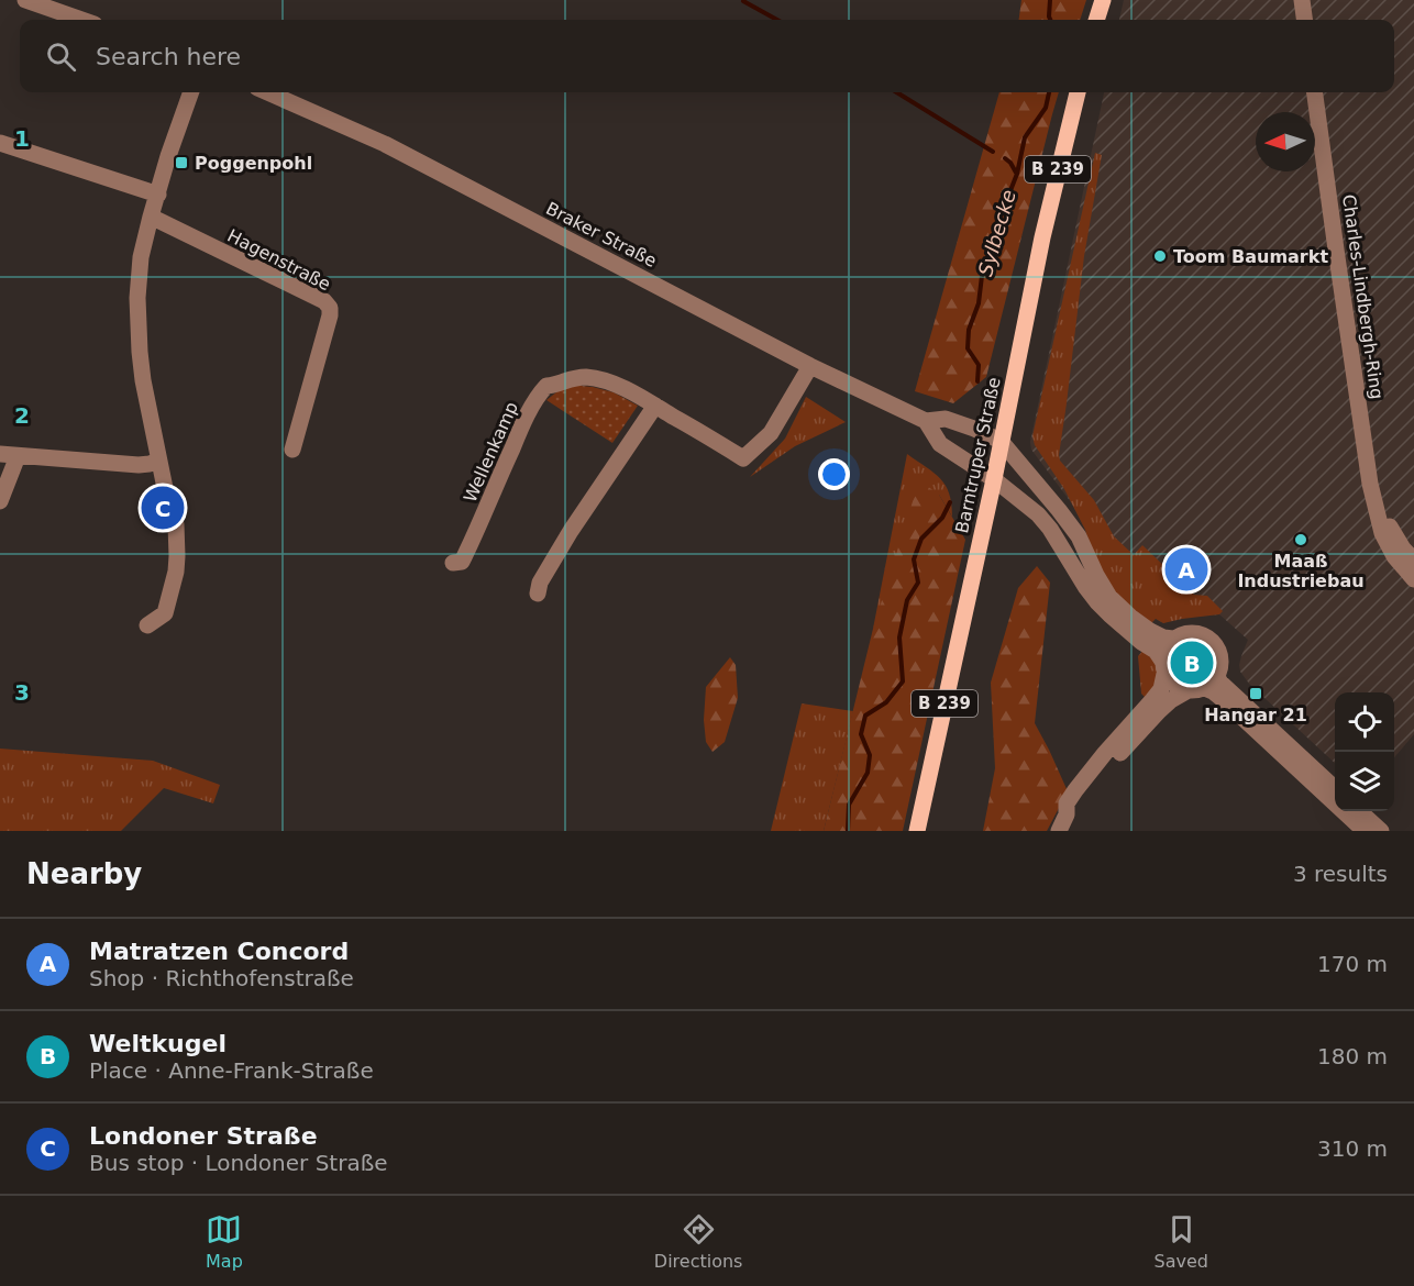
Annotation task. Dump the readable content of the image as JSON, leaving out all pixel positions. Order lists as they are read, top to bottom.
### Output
{
  "streets": {
    "main road": ["B 239", "Barntruper Straße"],
    "street": [
      "Braker Straße",
      "Hagenstraße",
      "Charles-Lindbergh-Ring",
      "Wellenkamp"
    ]
  },
  "crossings": [
    ["Braker Straße", "Wellenkamp"],
    ["Braker Straße", "Barntruper Straße"]
  ],
  "water": ["Sylbecke"],
  "places": {
    "transit": ["Poggenpohl", "Hangar 21"],
    "other": ["Toom Baumarkt", "Maaß Industriebau"]
  },
  "north": "left",
  "page": {
    "search": "Search here",
    "pins": ["C", "A", "B"],
    "heading": ["Nearby", "3 results"],
    "list": [
      {
        "mark": "A",
        "name": "Matratzen Concord",
        "note": "Shop · Richthofenstraße",
        "value": "170 m"
      },
      {
        "mark": "B",
        "name": "Weltkugel",
        "note": "Place · Anne-Frank-Straße",
        "value": "180 m"
      },
      {
        "mark": "C",
        "name": "Londoner Straße",
        "note": "Bus stop · Londoner Straße",
        "value": "310 m"
      }
    ],
    "nav": ["Map", "Directions", "Saved"]
  },
  "grid": {
    "rows": ["1", "2", "3"]
  }
}
